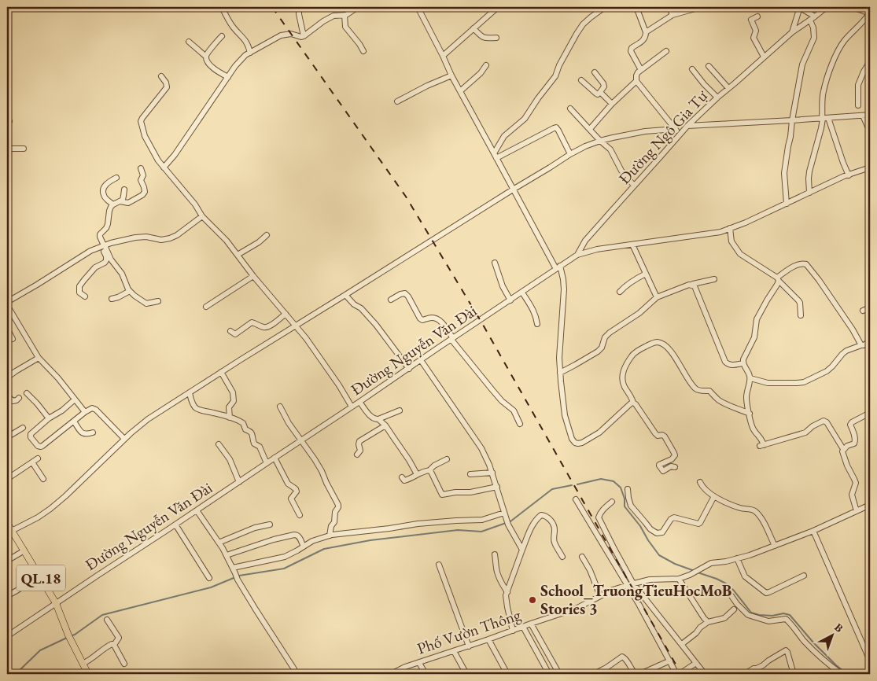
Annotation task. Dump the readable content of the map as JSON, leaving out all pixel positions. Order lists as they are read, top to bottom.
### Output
{
  "streets": {
    "main road": ["QL.18"],
    "street": ["Đường Ngô Gia Tự", "Đường Nguyễn Văn Đài", "Phố Vườn Thông"]
  },
  "crossings": [
    ["Đường Ngô Gia Tự", "Đường Nguyễn Văn Đài"],
    ["Đường Nguyễn Văn Đài", "QL.18"]
  ],
  "places": ["School_TruongTieuHocMoB Stories 3"],
  "north": "top right"
}
